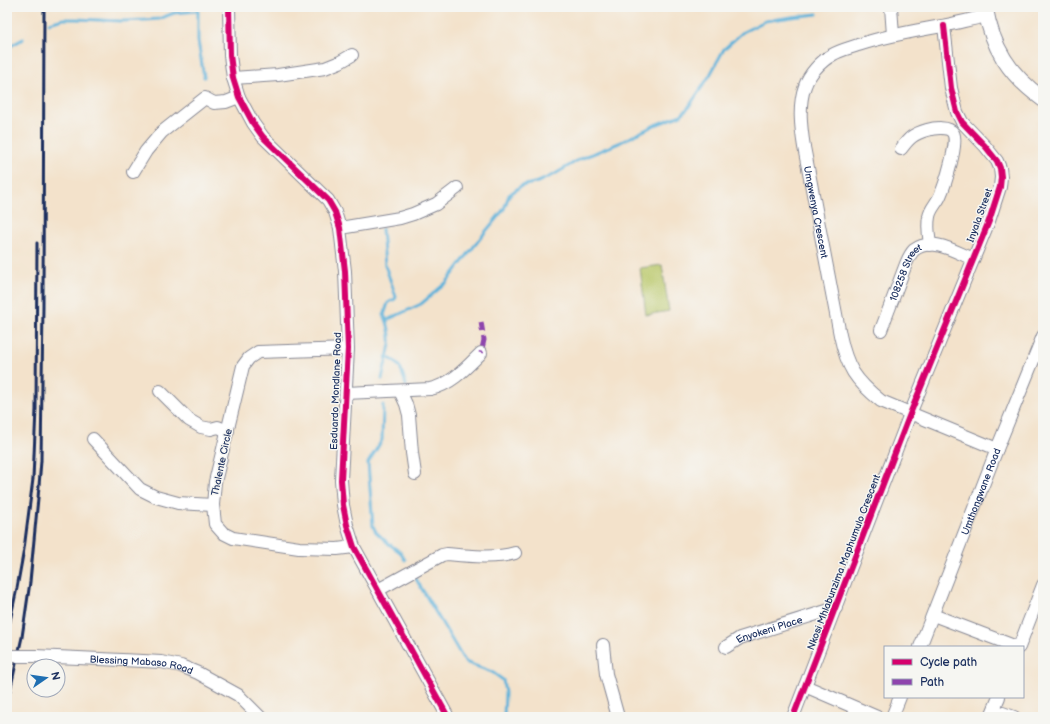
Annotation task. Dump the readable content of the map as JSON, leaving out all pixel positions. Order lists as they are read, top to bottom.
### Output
{
  "streets": {
    "street": [
      "Umgwenya Crescent",
      "Inyala Street",
      "108258 Street",
      "Esduardo Mondlane Road",
      "Thalente Circle",
      "Umthongwane Road",
      "Nkosi Mhlabunzima Maphumulo Crescent",
      "Enyokeni Place",
      "Blessing Mabaso Road"
    ]
  },
  "crossings": [
    ["Umgwenya Crescent", "Inyala Street"],
    ["Umgwenya Crescent", "Umthongwane Road"],
    ["Umgwenya Crescent", "Nkosi Mhlabunzima Maphumulo Crescent"],
    ["Inyala Street", "108258 Street"],
    ["Inyala Street", "Nkosi Mhlabunzima Maphumulo Crescent"],
    ["Esduardo Mondlane Road", "Thalente Circle"],
    ["Nkosi Mhlabunzima Maphumulo Crescent", "Enyokeni Place"]
  ],
  "legend": ["Cycle path", "Path"],
  "north": "right"
}
